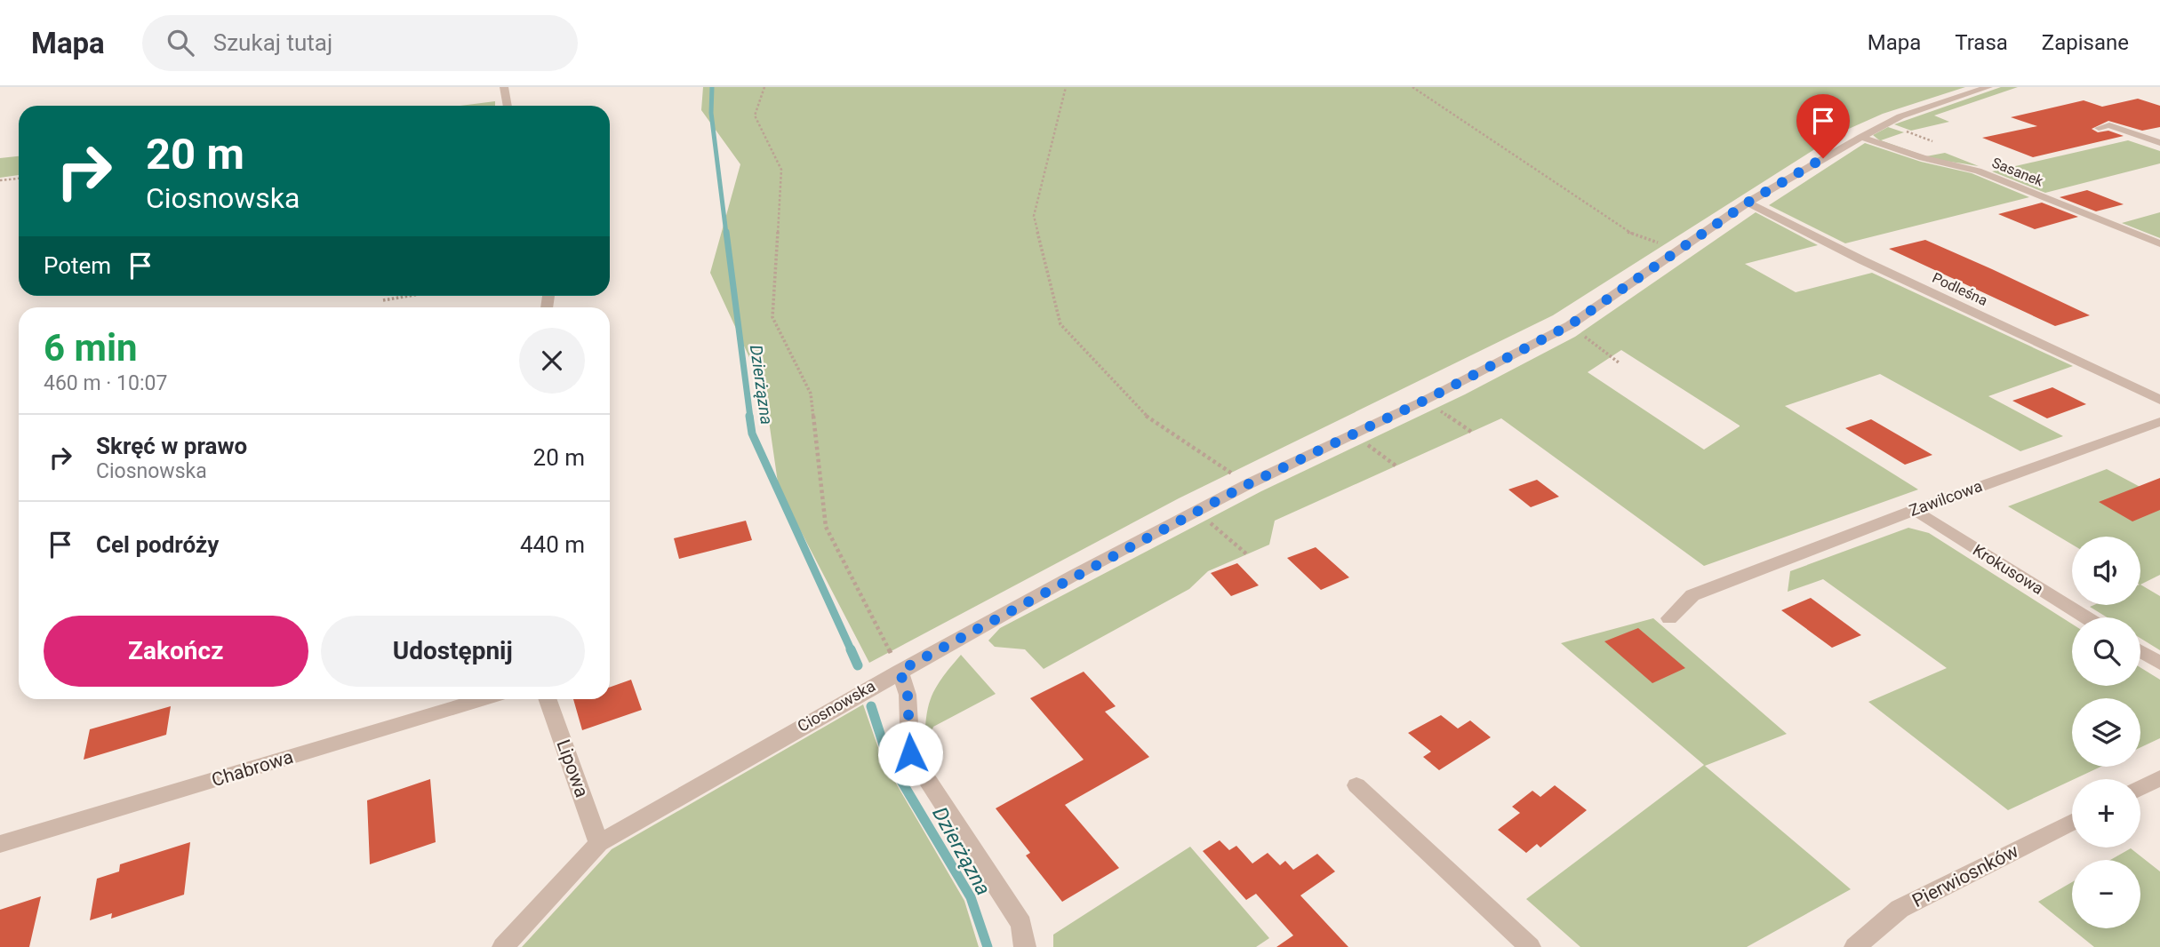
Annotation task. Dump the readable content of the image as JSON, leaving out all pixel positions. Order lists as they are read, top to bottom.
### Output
{
  "streets": {
    "street": [
      "Sasanek",
      "Podleśna",
      "Zawilcowa",
      "Krokusowa",
      "Ciosnowska",
      "Chabrowa",
      "Lipowa",
      "Pierwiosnków"
    ]
  },
  "crossings": [
    ["Sasanek", "Ciosnowska"],
    ["Podleśna", "Ciosnowska"],
    ["Zawilcowa", "Krokusowa"],
    ["Ciosnowska", "Lipowa"]
  ],
  "water": ["Dzierżązna"],
  "page": {
    "header": "Mapa",
    "search": "Szukaj tutaj",
    "nav": ["Mapa", "Trasa", "Zapisane"],
    "turn": ["20 m", "Ciosnowska"],
    "then": "Potem",
    "heading": ["6 min", "460 m · 10:07"],
    "list": [
      {
        "name": "Skręć w prawo",
        "note": "Ciosnowska",
        "value": "20 m"
      },
      {
        "name": "Cel podróży",
        "value": "440 m"
      }
    ],
    "map_buttons": ["+", "−"],
    "buttons": ["Zakończ", "Udostępnij"]
  }
}
